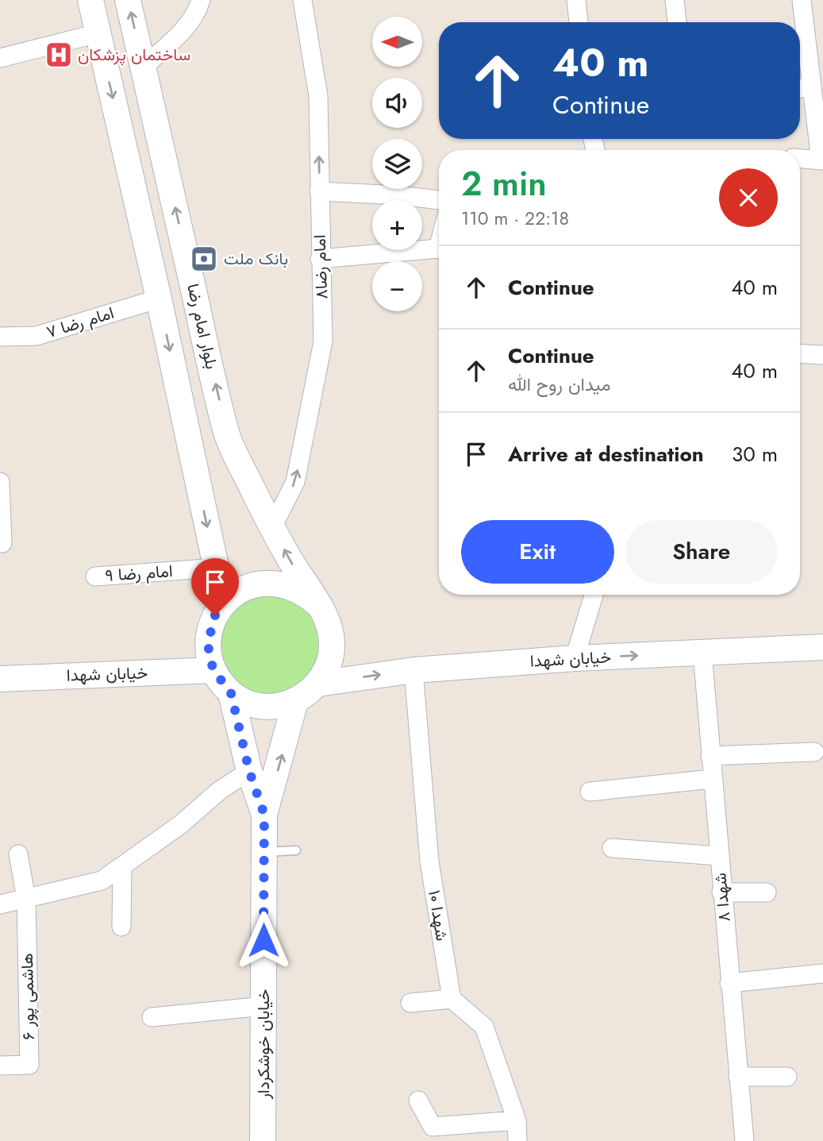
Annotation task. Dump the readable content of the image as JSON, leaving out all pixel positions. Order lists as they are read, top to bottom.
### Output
{
  "streets": {
    "main road": ["بلوار امام رضا", "خیابان شهدا", "خیابان خوشکردار"],
    "street": [
      "۸امام رضا",
      "امام رضا ۷",
      "امام رضا ۹",
      "شهدا ۸",
      "شهدا ۱۰",
      "هاشمی پور ۶"
    ]
  },
  "crossings": [
    ["۸امام رضا", "بلوار امام رضا"],
    ["بلوار امام رضا", "خیابان شهدا"],
    ["خیابان شهدا", "شهدا ۸"],
    ["خیابان شهدا", "شهدا ۱۰"]
  ],
  "one_way": ["۸امام رضا"],
  "places": {
    "hospital": ["ساختمان پزشکان"],
    "bank": ["بانک ملت"]
  },
  "north": "left",
  "page": {
    "map_buttons": ["+", "−"],
    "turn": ["40 m", "Continue"],
    "heading": ["2 min", "110 m · 22:18"],
    "list": [
      {
        "name": "Continue",
        "value": "40 m"
      },
      {
        "name": "Continue",
        "note": "میدان روح الله",
        "value": "40 m"
      },
      {
        "name": "Arrive at destination",
        "value": "30 m"
      }
    ],
    "buttons": ["Exit", "Share"]
  }
}
